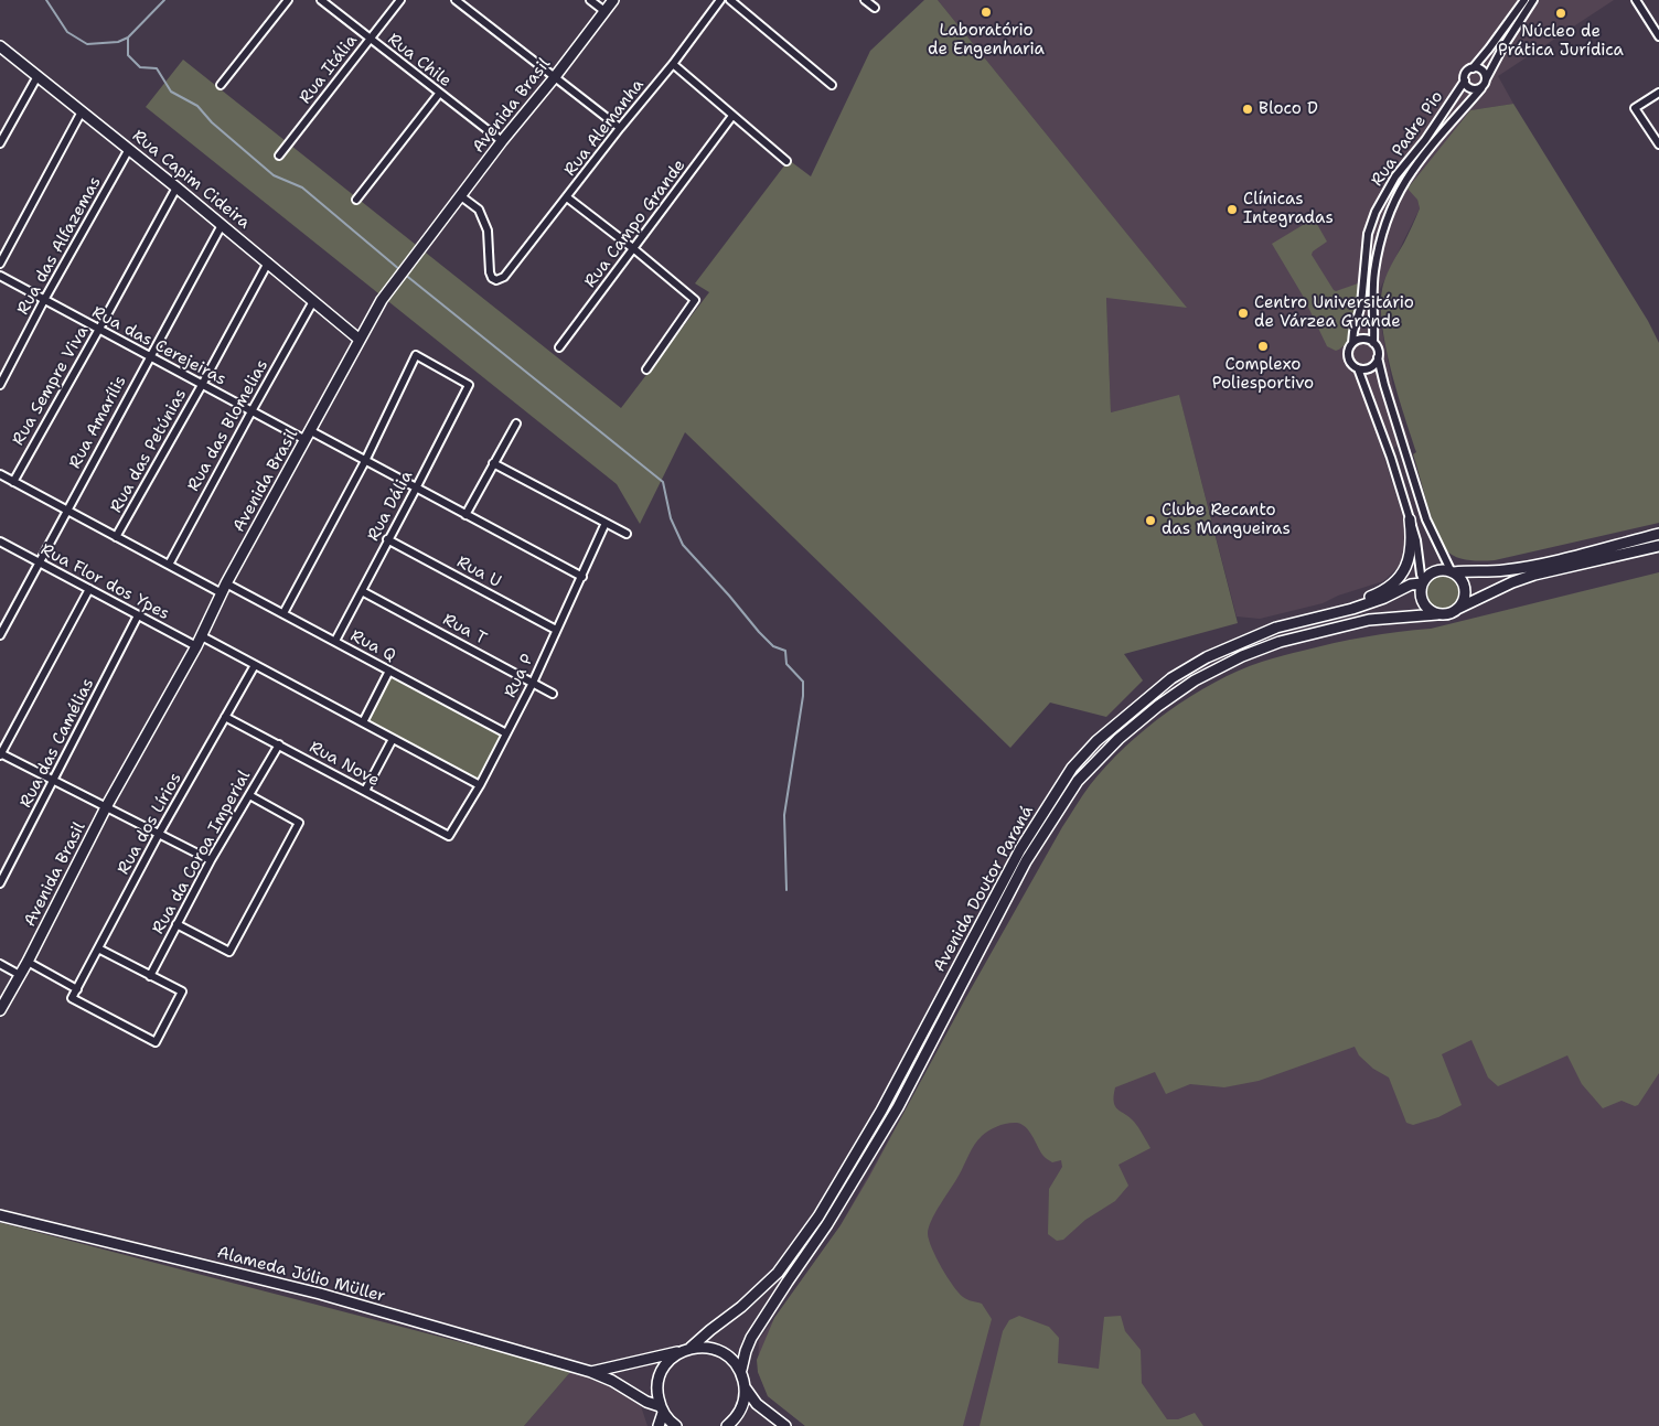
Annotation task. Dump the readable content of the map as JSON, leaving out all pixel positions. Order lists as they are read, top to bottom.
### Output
{
  "streets": {
    "main road": [
      "Avenida Brasil",
      "Rua Capim Cideira",
      "Avenida Doutor Paraná",
      "Alameda Júlio Müller"
    ],
    "street": [
      "Rua Chile",
      "Rua Itália",
      "Rua Alemanha",
      "Rua Padre Pio",
      "Rua Campo Grande",
      "Rua das Alfazemas",
      "Rua das Cerejeiras",
      "Rua Sempre Viva",
      "Rua Amarílis",
      "Rua das Blomelias",
      "Rua das Petúnias",
      "Rua Dália",
      "Rua U",
      "Rua Flor dos Ypes",
      "Rua T",
      "Rua Q",
      "Rua P",
      "Rua das Camélias",
      "Rua Nove",
      "Rua dos Lírios",
      "Rua da Coroa Imperial"
    ]
  },
  "crossings": [
    ["Rua Chile", "Rua Itália"],
    ["Rua Chile", "Avenida Brasil"],
    ["Avenida Brasil", "Rua Alemanha"],
    ["Avenida Brasil", "Rua Capim Cideira"],
    ["Avenida Brasil", "Rua das Cerejeiras"],
    ["Avenida Brasil", "Rua Flor dos Ypes"],
    ["Avenida Brasil", "Rua Q"],
    ["Rua Capim Cideira", "Rua das Alfazemas"],
    ["Rua Capim Cideira", "Rua Sempre Viva"],
    ["Rua Capim Cideira", "Rua Amarílis"],
    ["Rua Capim Cideira", "Rua das Blomelias"],
    ["Rua Capim Cideira", "Rua das Petúnias"],
    ["Rua das Alfazemas", "Rua das Cerejeiras"],
    ["Rua das Cerejeiras", "Rua Sempre Viva"],
    ["Rua das Cerejeiras", "Rua Amarílis"],
    ["Rua das Cerejeiras", "Rua das Blomelias"],
    ["Rua das Cerejeiras", "Rua das Petúnias"],
    ["Rua das Cerejeiras", "Rua Dália"],
    ["Rua das Cerejeiras", "Rua P"],
    ["Rua Amarílis", "Rua Flor dos Ypes"],
    ["Rua Dália", "Rua U"],
    ["Rua Dália", "Rua T"],
    ["Rua Dália", "Rua Q"],
    ["Rua U", "Rua P"],
    ["Rua Flor dos Ypes", "Rua das Camélias"],
    ["Rua T", "Rua P"],
    ["Rua Q", "Rua P"],
    ["Rua P", "Rua Nove"],
    ["Rua Nove", "Rua dos Lírios"],
    ["Rua Nove", "Rua da Coroa Imperial"],
    ["Rua dos Lírios", "Rua da Coroa Imperial"],
    ["Avenida Doutor Paraná", "Alameda Júlio Müller"]
  ],
  "places": [
    "Laboratório de Engenharia",
    "Núcleo de Prática Jurídica",
    "Bloco D",
    "Clínicas Integradas",
    "Centro Universitário de Várzea Grande",
    "Complexo Poliesportivo",
    "Clube Recanto das Mangueiras"
  ]
}
